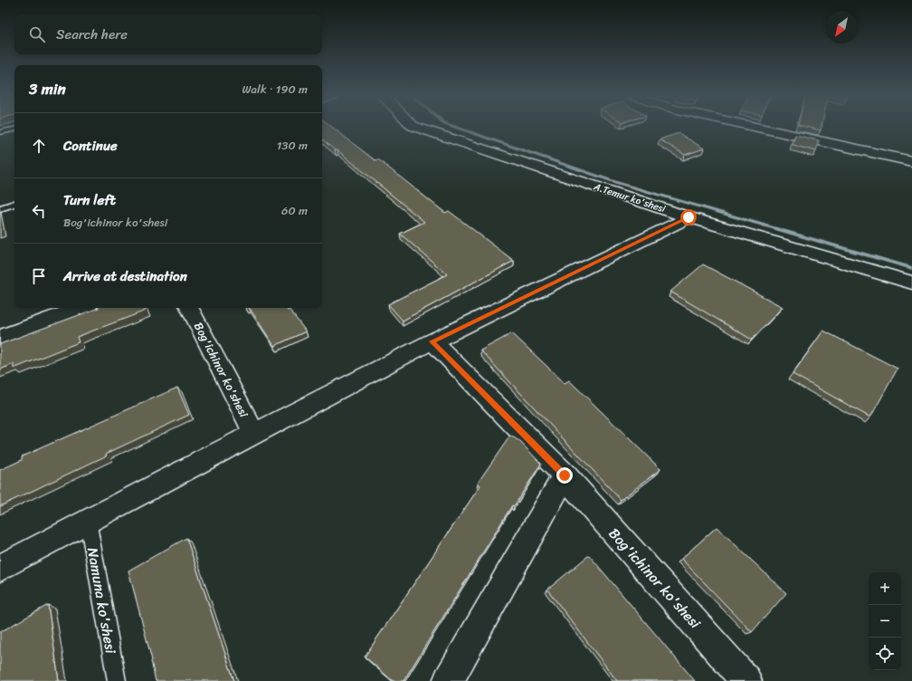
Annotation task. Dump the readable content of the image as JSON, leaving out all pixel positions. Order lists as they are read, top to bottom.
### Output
{
  "streets": {
    "street": ["A.Temur ko'shesi", "Bog'ichinor ko'shesi"],
    "lane": ["Namuna ko'shesi"]
  },
  "north": "bottom left",
  "page": {
    "search": "Search here",
    "heading": ["3 min", "Walk · 190 m"],
    "list": [
      ["Continue", "130 m"],
      ["Turn left", "Bog'ichinor ko'shesi", "60 m"],
      "Arrive at destination"
    ],
    "map_buttons": ["+", "−"]
  }
}
